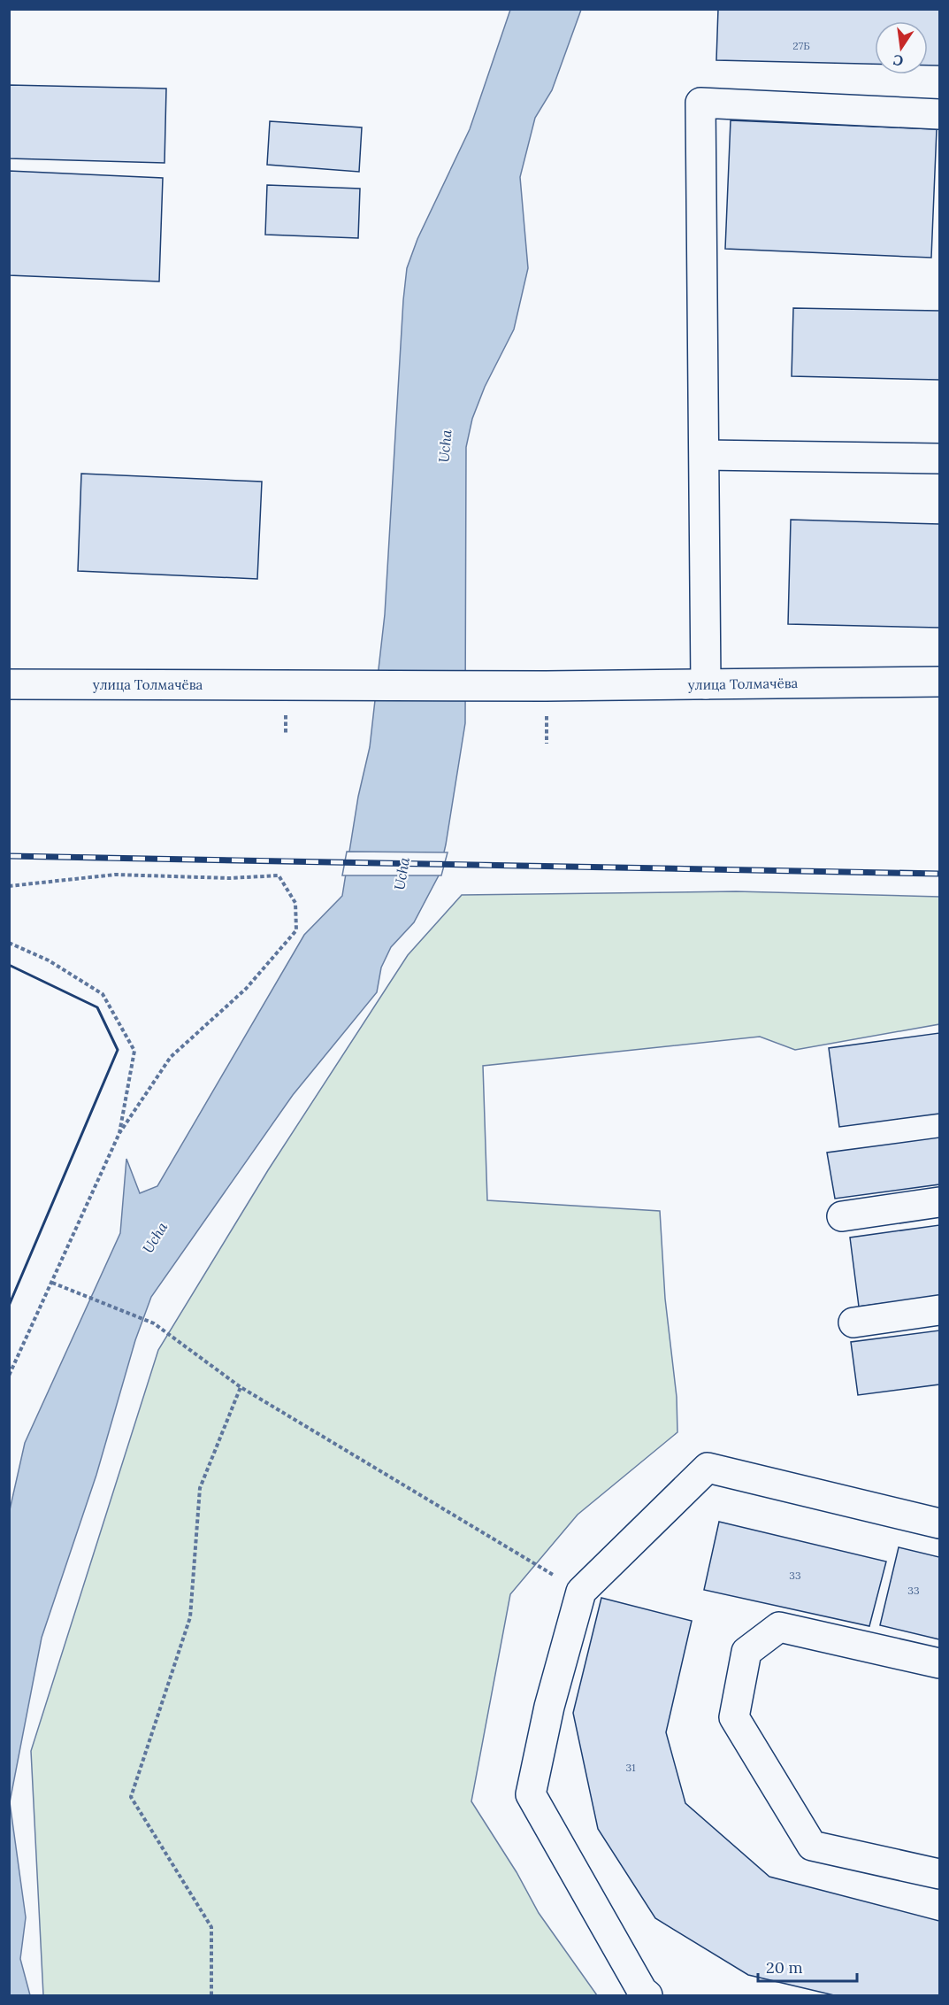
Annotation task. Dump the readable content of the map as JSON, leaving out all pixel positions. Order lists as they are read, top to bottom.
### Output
{
  "streets": {
    "street": ["улица Толмачёва"]
  },
  "water": ["Ucha"],
  "house_numbers": [
    "27Б",
    "33",
    "33",
    "31"
  ],
  "scale_bar": "20 m",
  "north": "bottom"
}
